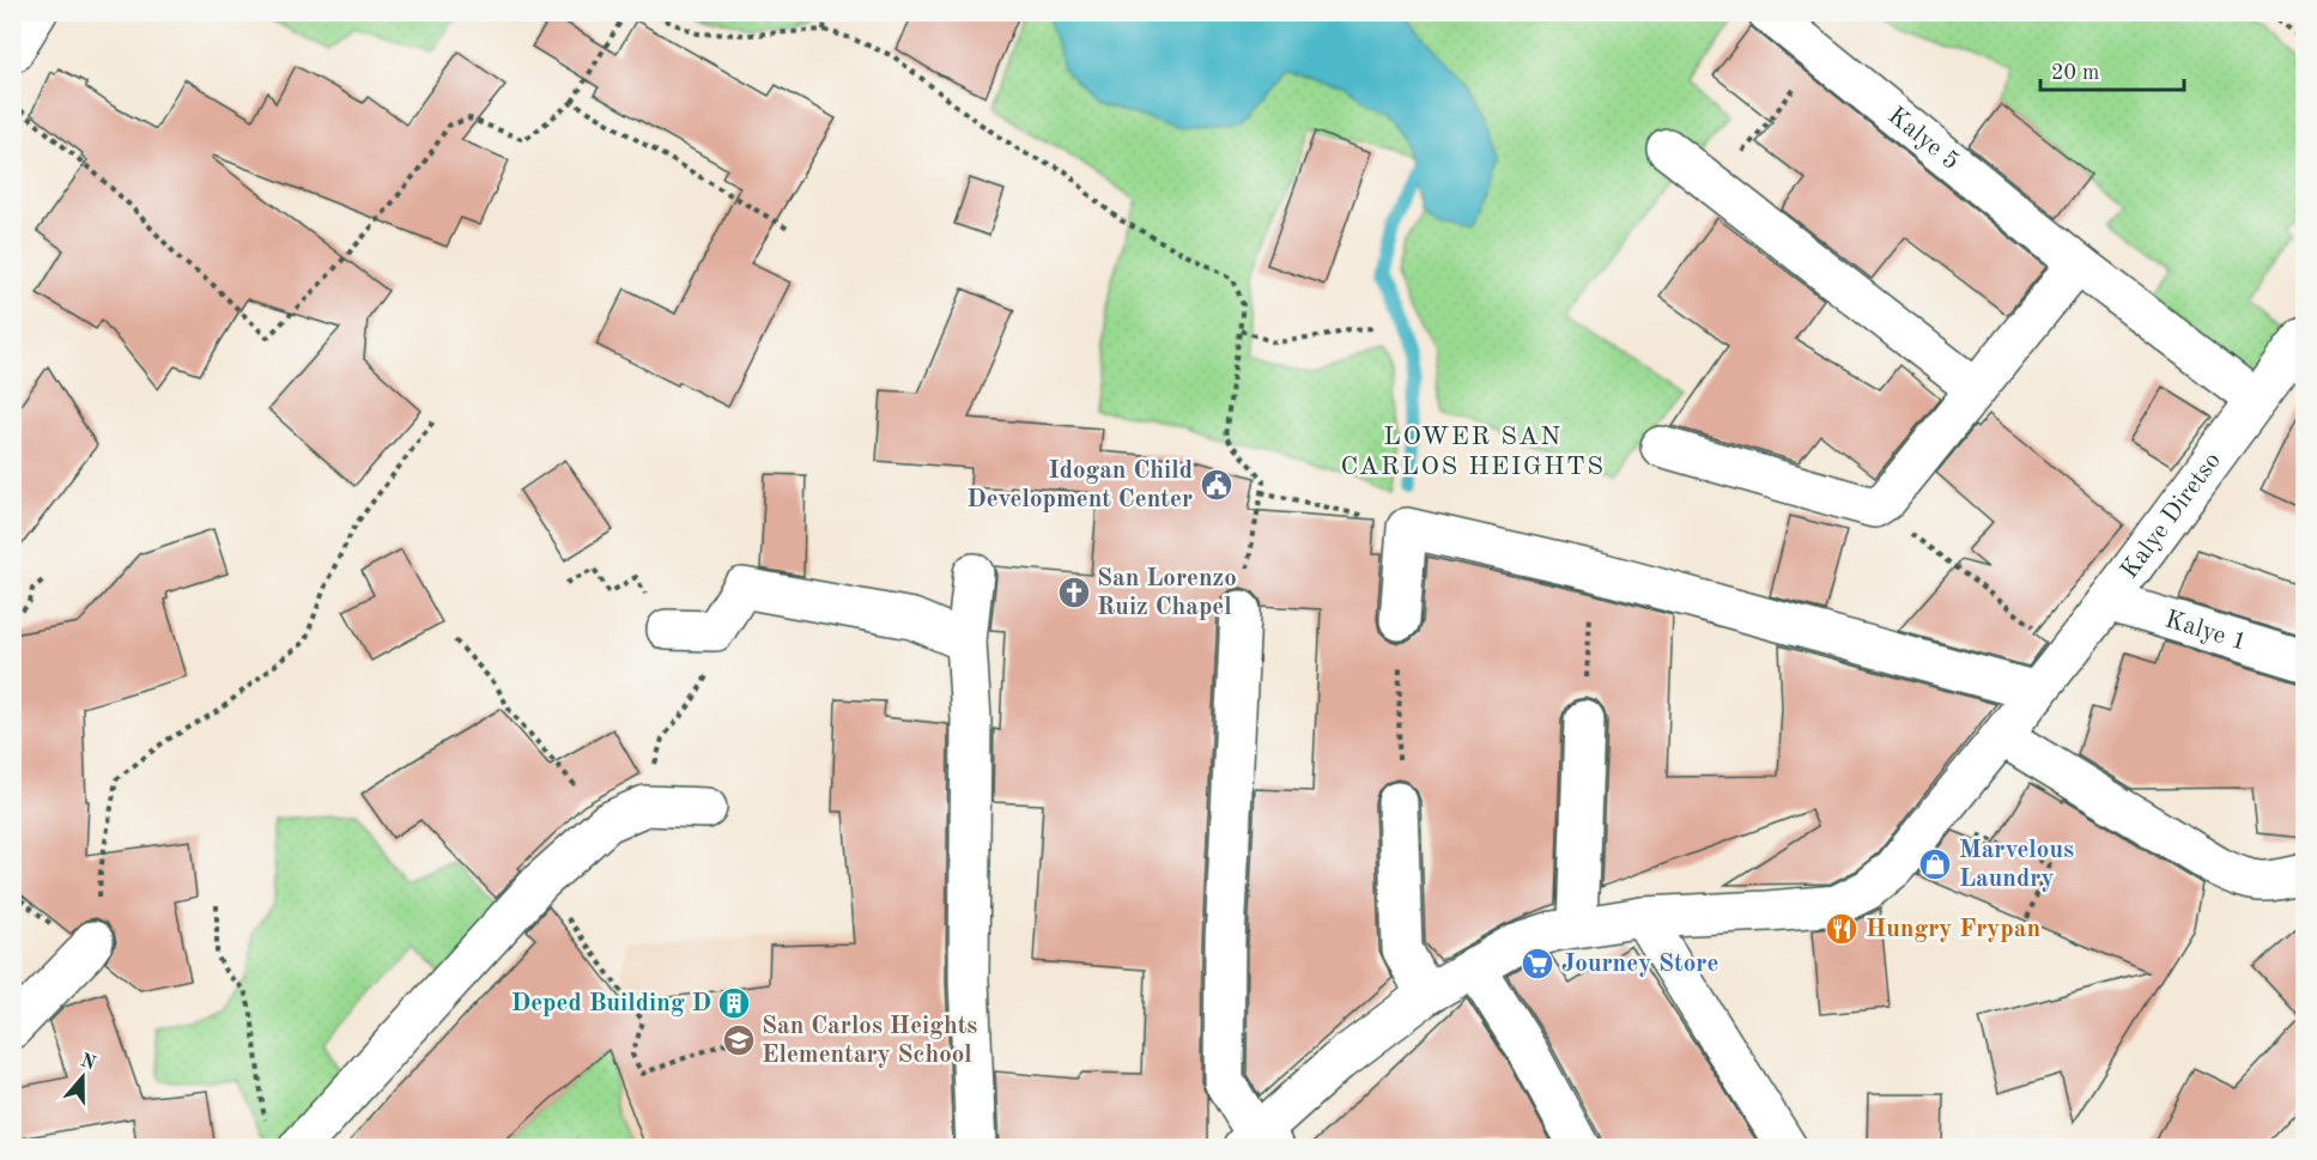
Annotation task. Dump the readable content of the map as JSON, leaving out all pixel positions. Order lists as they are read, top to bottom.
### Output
{
  "streets": {
    "street": ["Kalye 5", "Kalye Diretso", "Kalye 1"]
  },
  "crossings": [
    ["Kalye 5", "Kalye Diretso"],
    ["Kalye Diretso", "Kalye 1"]
  ],
  "districts": ["LOWER SAN CARLOS HEIGHTS"],
  "places": {
    "public building": ["Idogan Child Development Center"],
    "church": ["San Lorenzo Ruiz Chapel"],
    "shop": ["Marvelous Laundry"],
    "restaurant": ["Hungry Frypan"],
    "supermarket": ["Journey Store"],
    "building": ["Deped Building D"],
    "school or university": ["San Carlos Heights Elementary School"]
  },
  "scale_bar": "20 m",
  "north": "top"
}
